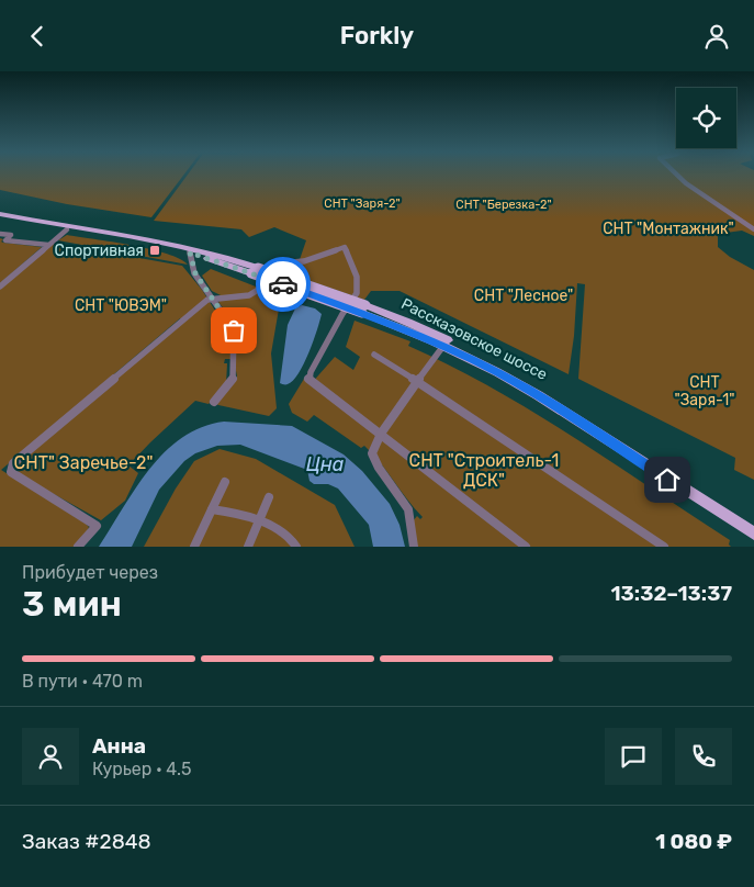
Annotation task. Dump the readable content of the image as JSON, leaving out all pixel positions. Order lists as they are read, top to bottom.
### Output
{
  "streets": {
    "main road": ["Рассказовское шоссе"]
  },
  "water": ["Цна"],
  "parks": [
    "СНТ \"Заря-2\"",
    "СНТ \"Березка-2\"",
    "СНТ \"Монтажник\"",
    "СНТ \"Лесное\"",
    "СНТ \"ЮВЭМ\"",
    "СНТ \"Заря-1\"",
    "СНТ \"Строитель-1 ДСК\"",
    "СНТ\" Заречье-2\""
  ],
  "places": {
    "transit": ["Спортивная"]
  },
  "page": {
    "header": "Forkly",
    "heading": ["3 мин", "Прибудет через", "13:32–13:37"],
    "panel": [
      "Анна",
      "Курьер · 4.5",
      "Заказ #2848",
      "1 080 ₽"
    ],
    "bar": "В пути · 470 m"
  }
}
